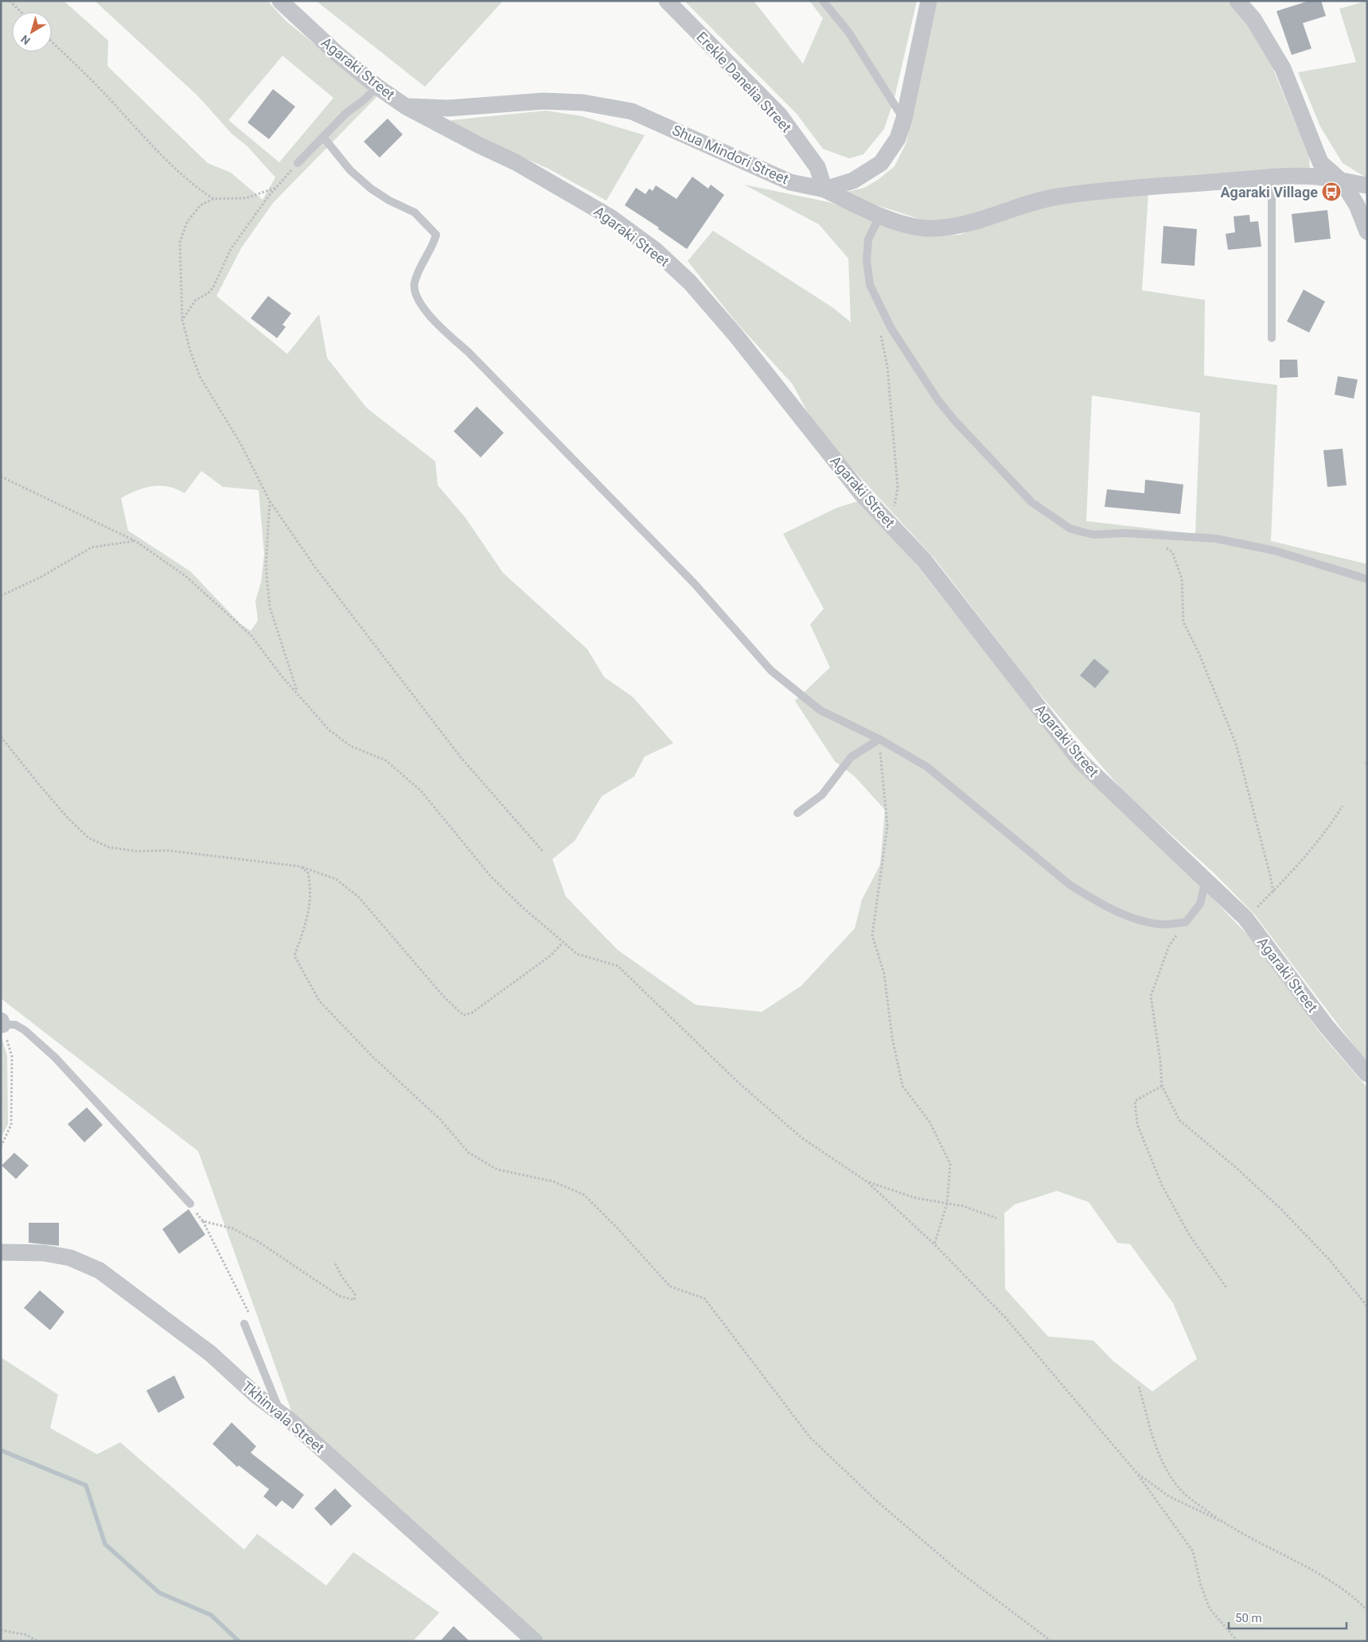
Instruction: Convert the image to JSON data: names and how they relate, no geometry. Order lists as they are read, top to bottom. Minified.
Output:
{"streets":{"street":["Agaraki Street","Erekle Danelia Street","Shua Mindori Street","Tkhinvala Street"]},"crossings":[["Agaraki Street","Shua Mindori Street"],["Erekle Danelia Street","Shua Mindori Street"]],"places":{"bus stop":["Agaraki Village"]},"scale_bar":"50 m","north":"bottom left"}
